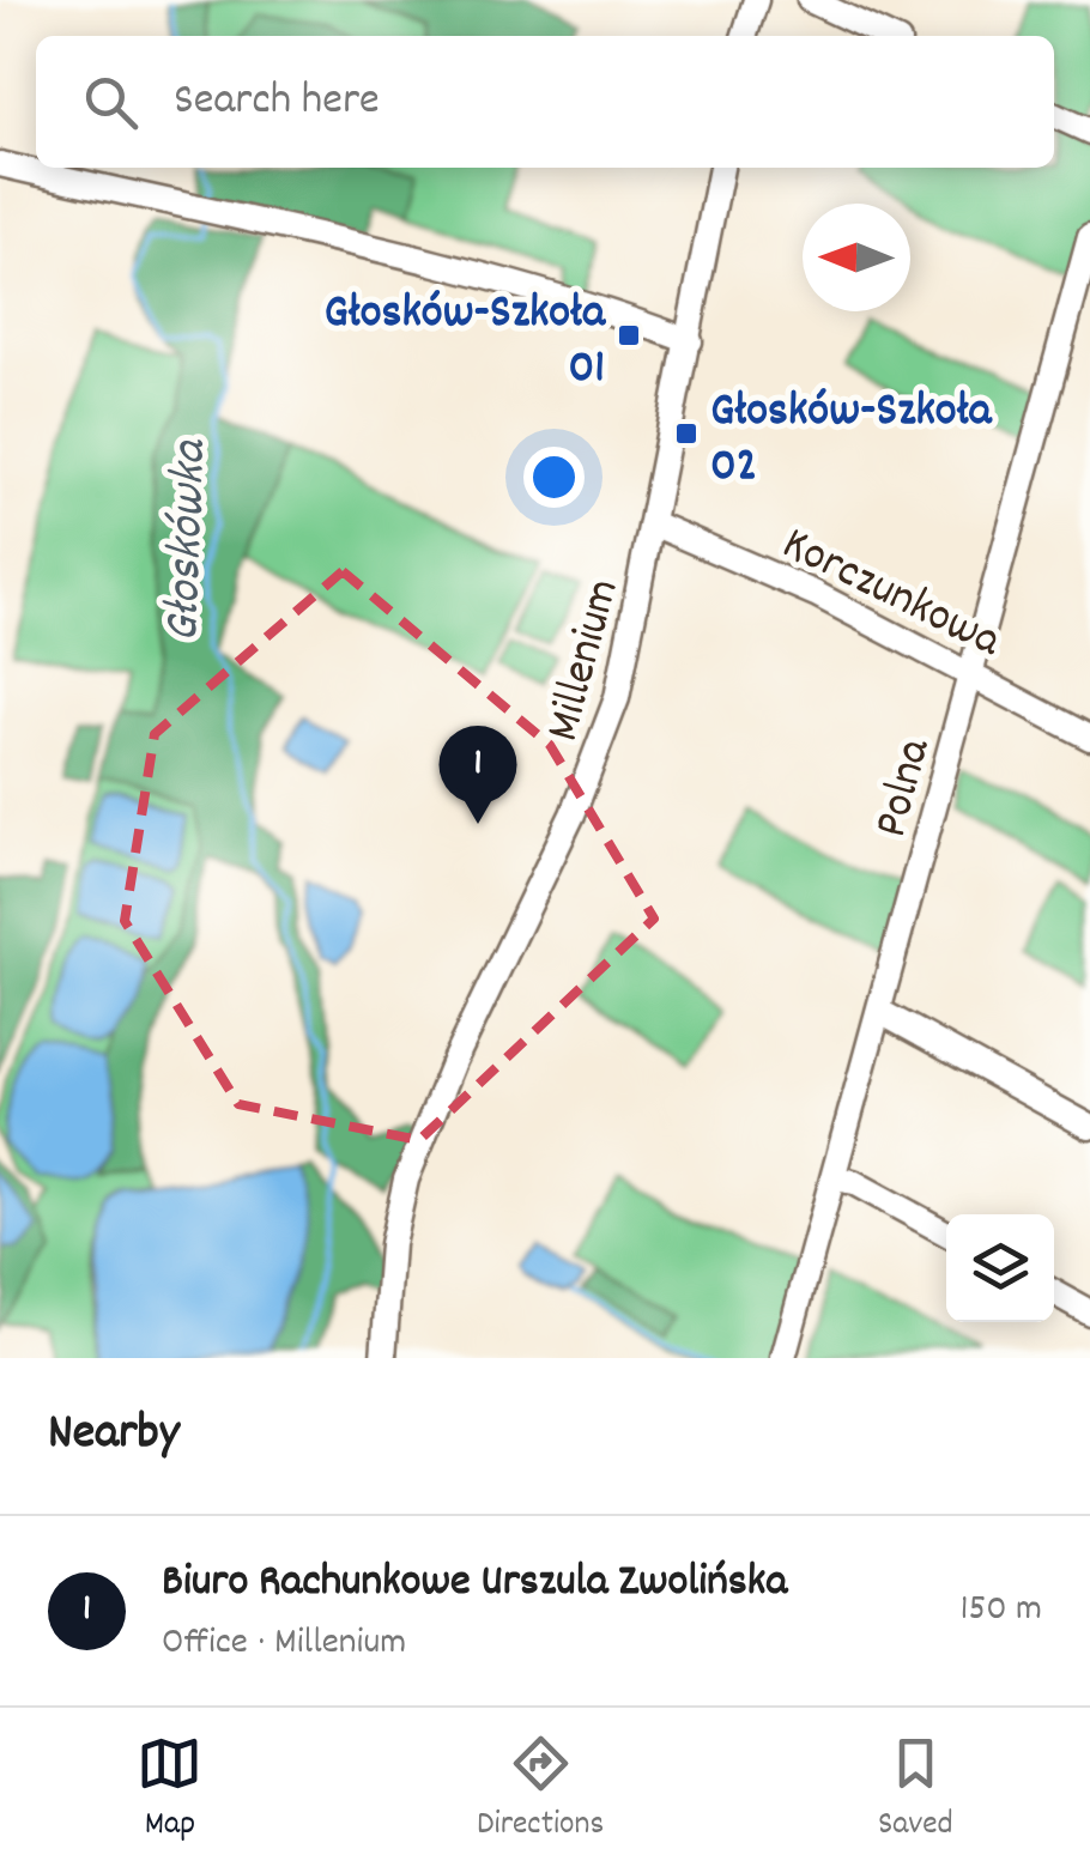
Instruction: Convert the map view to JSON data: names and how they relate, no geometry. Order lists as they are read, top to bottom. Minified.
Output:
{"streets":{"street":["Korczunkowa","Millenium","Polna"]},"crossings":[["Korczunkowa","Millenium"],["Korczunkowa","Polna"]],"water":["Głoskówka"],"places":{"transit":["Głosków-Szkoła 01","Głosków-Szkoła 02"]},"north":"left","page":{"search":"Search here","pins":"1","heading":"Nearby","list":[{"mark":"1","name":"Biuro Rachunkowe Urszula Zwolińska","note":"Office · Millenium","value":"150 m"}],"nav":["Map","Directions","Saved"]}}
